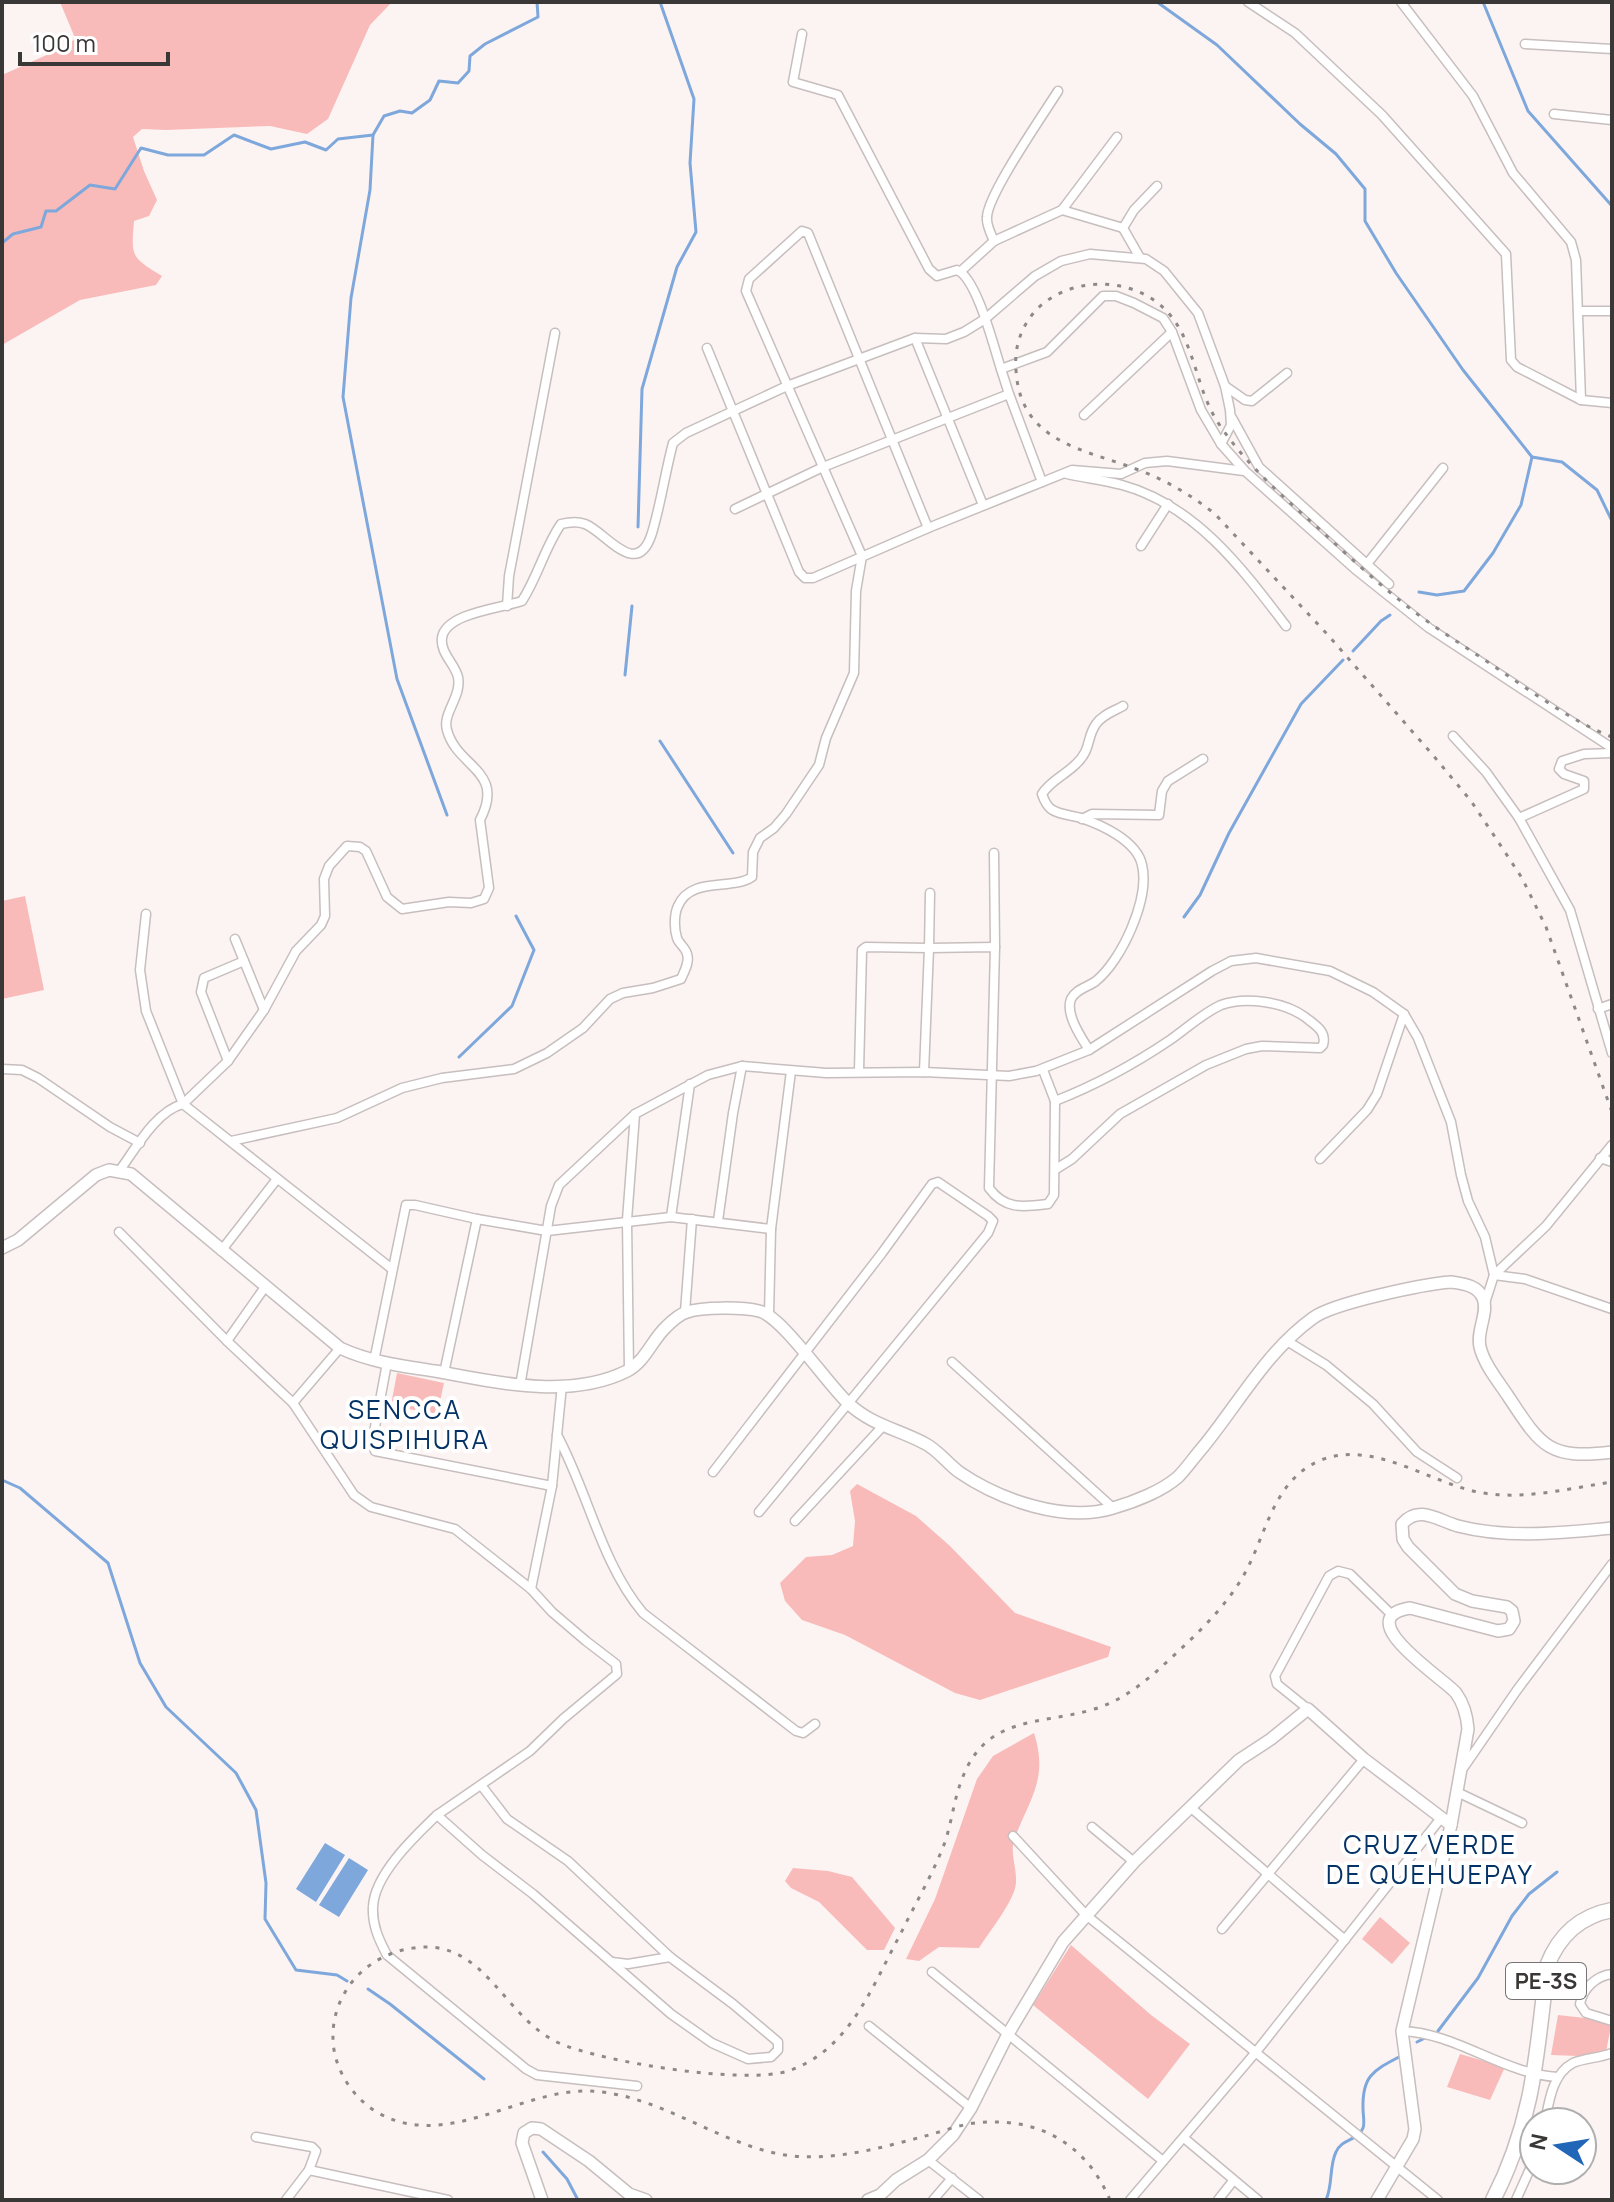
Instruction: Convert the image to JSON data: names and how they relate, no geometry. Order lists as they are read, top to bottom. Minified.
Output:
{"streets":{"highway":["PE-3S"]},"districts":["SENCCA QUISPIHURA","CRUZ VERDE DE QUEHUEPAY"],"scale_bar":"100 m","north":"left"}
